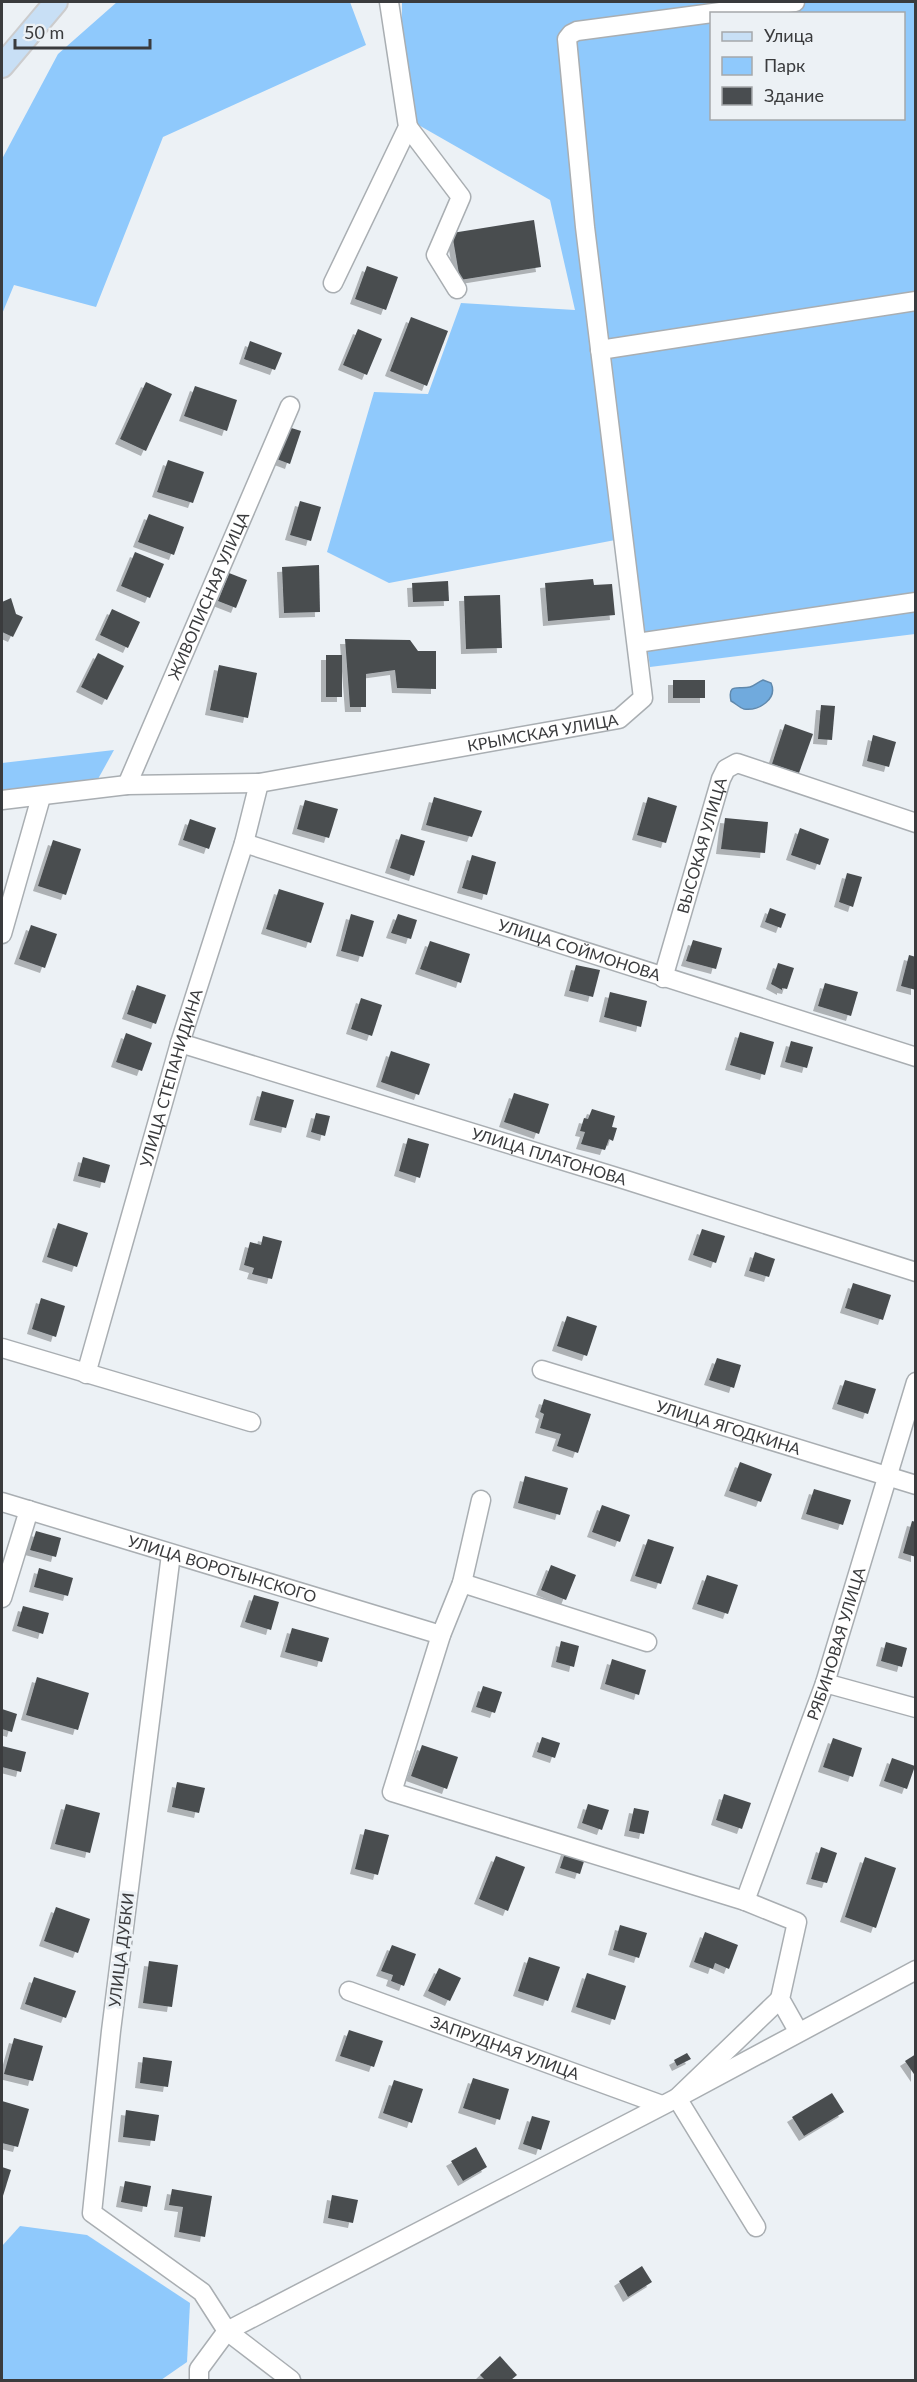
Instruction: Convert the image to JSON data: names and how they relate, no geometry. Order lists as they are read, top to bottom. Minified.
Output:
{"streets":{"street":["ЖИВОПИСНАЯ УЛИЦА","КРЫМСКАЯ УЛИЦА","ВЫСОКАЯ УЛИЦА","УЛИЦА СОЙМОНОВА","УЛИЦА СТЕПАНИДИНА","УЛИЦА ПЛАТОНОВА","УЛИЦА ЯГОДКИНА","УЛИЦА ВОРОТЫНСКОГО","РЯБИНОВАЯ УЛИЦА","УЛИЦА ДУБКИ","ЗАПРУДНАЯ УЛИЦА"]},"crossings":[["ЖИВОПИСНАЯ УЛИЦА","КРЫМСКАЯ УЛИЦА"],["КРЫМСКАЯ УЛИЦА","УЛИЦА СТЕПАНИДИНА"],["ВЫСОКАЯ УЛИЦА","УЛИЦА СОЙМОНОВА"],["УЛИЦА СОЙМОНОВА","УЛИЦА СТЕПАНИДИНА"],["УЛИЦА СТЕПАНИДИНА","УЛИЦА ПЛАТОНОВА"],["УЛИЦА ЯГОДКИНА","РЯБИНОВАЯ УЛИЦА"],["УЛИЦА ВОРОТЫНСКОГО","УЛИЦА ДУБКИ"]],"legend":["Улица","Парк","Здание"],"scale_bar":"50 m"}
